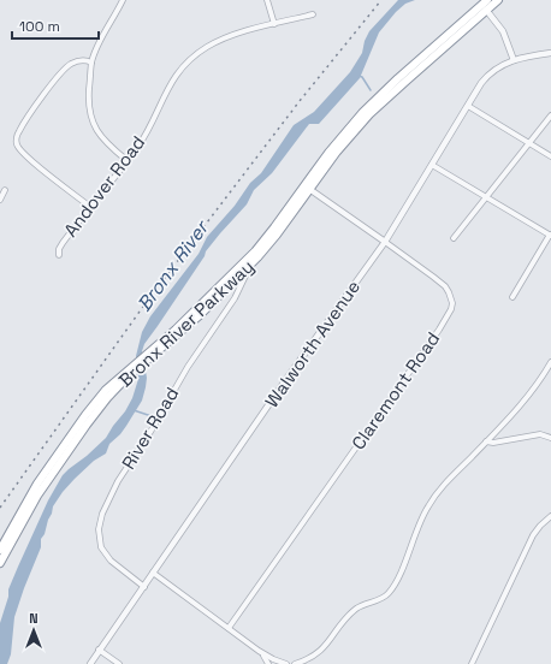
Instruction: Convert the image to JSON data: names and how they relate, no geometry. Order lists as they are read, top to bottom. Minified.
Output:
{"streets":{"highway":["Bronx River Parkway"],"street":["Andover Road","Walworth Avenue","Claremont Road","River Road"]},"crossings":[["Bronx River Parkway","Claremont Road"],["Bronx River Parkway","River Road"],["Walworth Avenue","Claremont Road"],["Walworth Avenue","River Road"]],"water":["Bronx River"],"scale_bar":"100 m","north":"top"}
